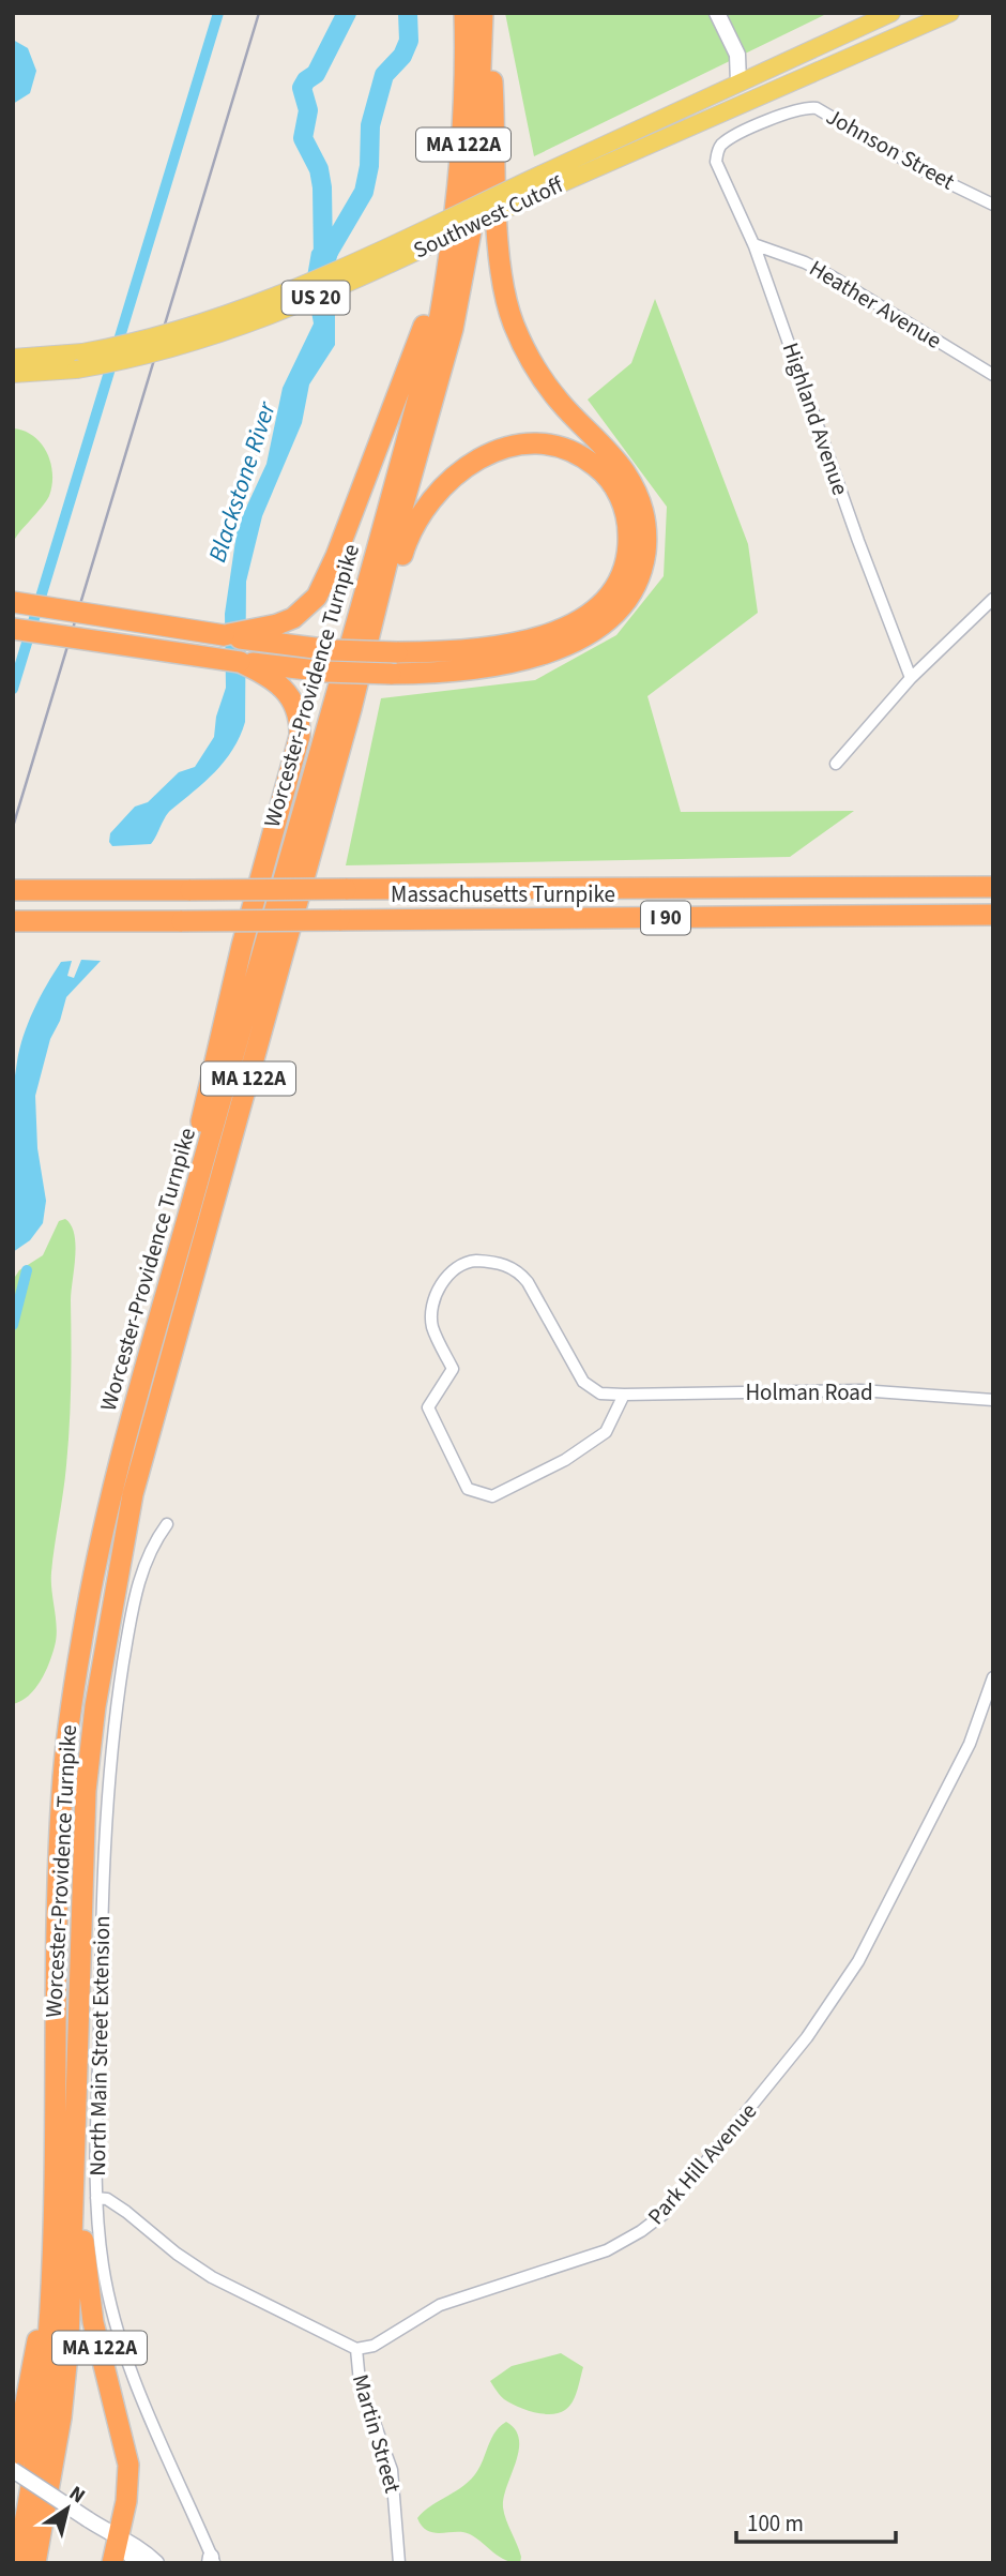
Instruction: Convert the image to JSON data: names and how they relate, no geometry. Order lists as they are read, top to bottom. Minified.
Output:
{"streets":{"highway":["MA 122A","Worcester-Providence Turnpike","Massachusetts Turnpike","I 90"],"main road":["Southwest Cutoff","US 20"],"street":["Johnson Street","Heather Avenue","Highland Avenue","Holman Road","North Main Street Extension","Park Hill Avenue","Martin Street"]},"crossings":[["MA 122A","Worcester-Providence Turnpike"],["Johnson Street","Highland Avenue"],["Heather Avenue","Highland Avenue"],["Park Hill Avenue","Martin Street"]],"water":["Blackstone River"],"scale_bar":"100 m","north":"top right"}
